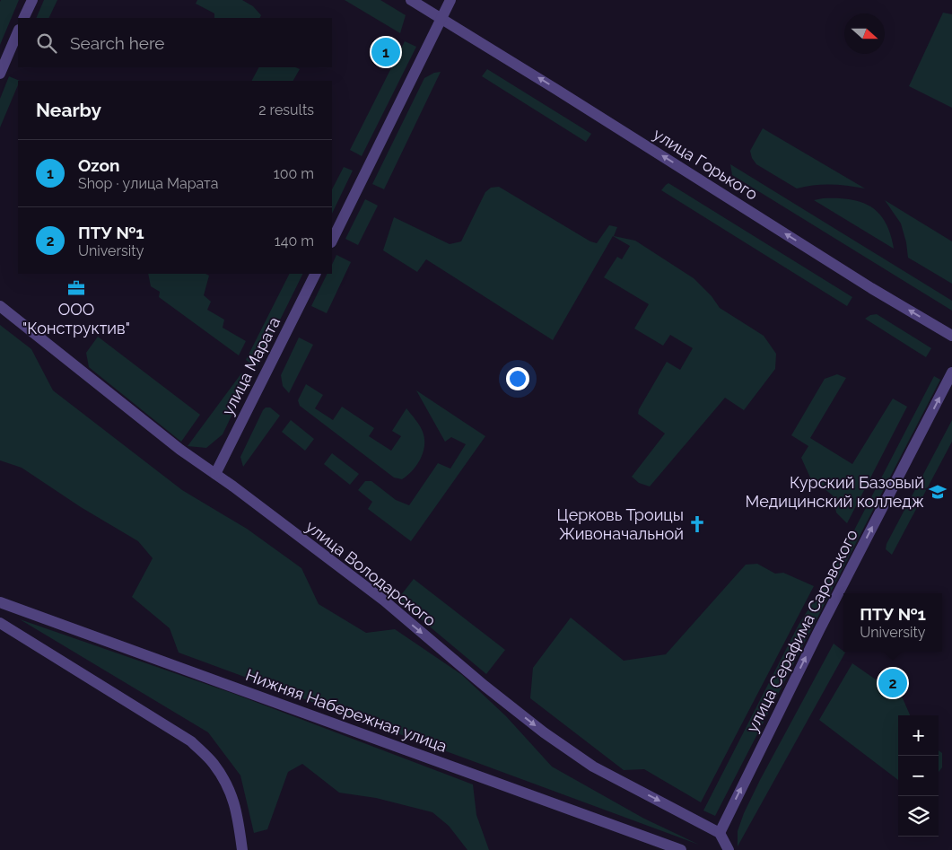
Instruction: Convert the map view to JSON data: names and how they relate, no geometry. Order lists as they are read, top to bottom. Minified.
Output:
{"streets":{"street":["улица Горького","улица Марата","улица Володарского","улица Серафима Саровского","Нижняя Набережная улица"]},"crossings":[["улица Марата","улица Володарского"],["улица Володарского","улица Серафима Саровского"]],"one_way":["улица Горького","улица Володарского","улица Серафима Саровского"],"places":{"office":["ООО \"Конструктив\""],"school or university":["Курский Базовый Медицинский колледж"],"church":["Церковь Троицы Живоначальной"]},"north":"right","page":{"search":"Search here","pins":["1","2"],"heading":["Nearby","2 results"],"list":[{"mark":"1","name":"Ozon","note":"Shop · улица Марата","value":"100 m"},{"mark":"2","name":"ПТУ №1","note":"University","value":"140 m"}],"popup":["ПТУ №1","University"],"map_buttons":["+","−"]}}
